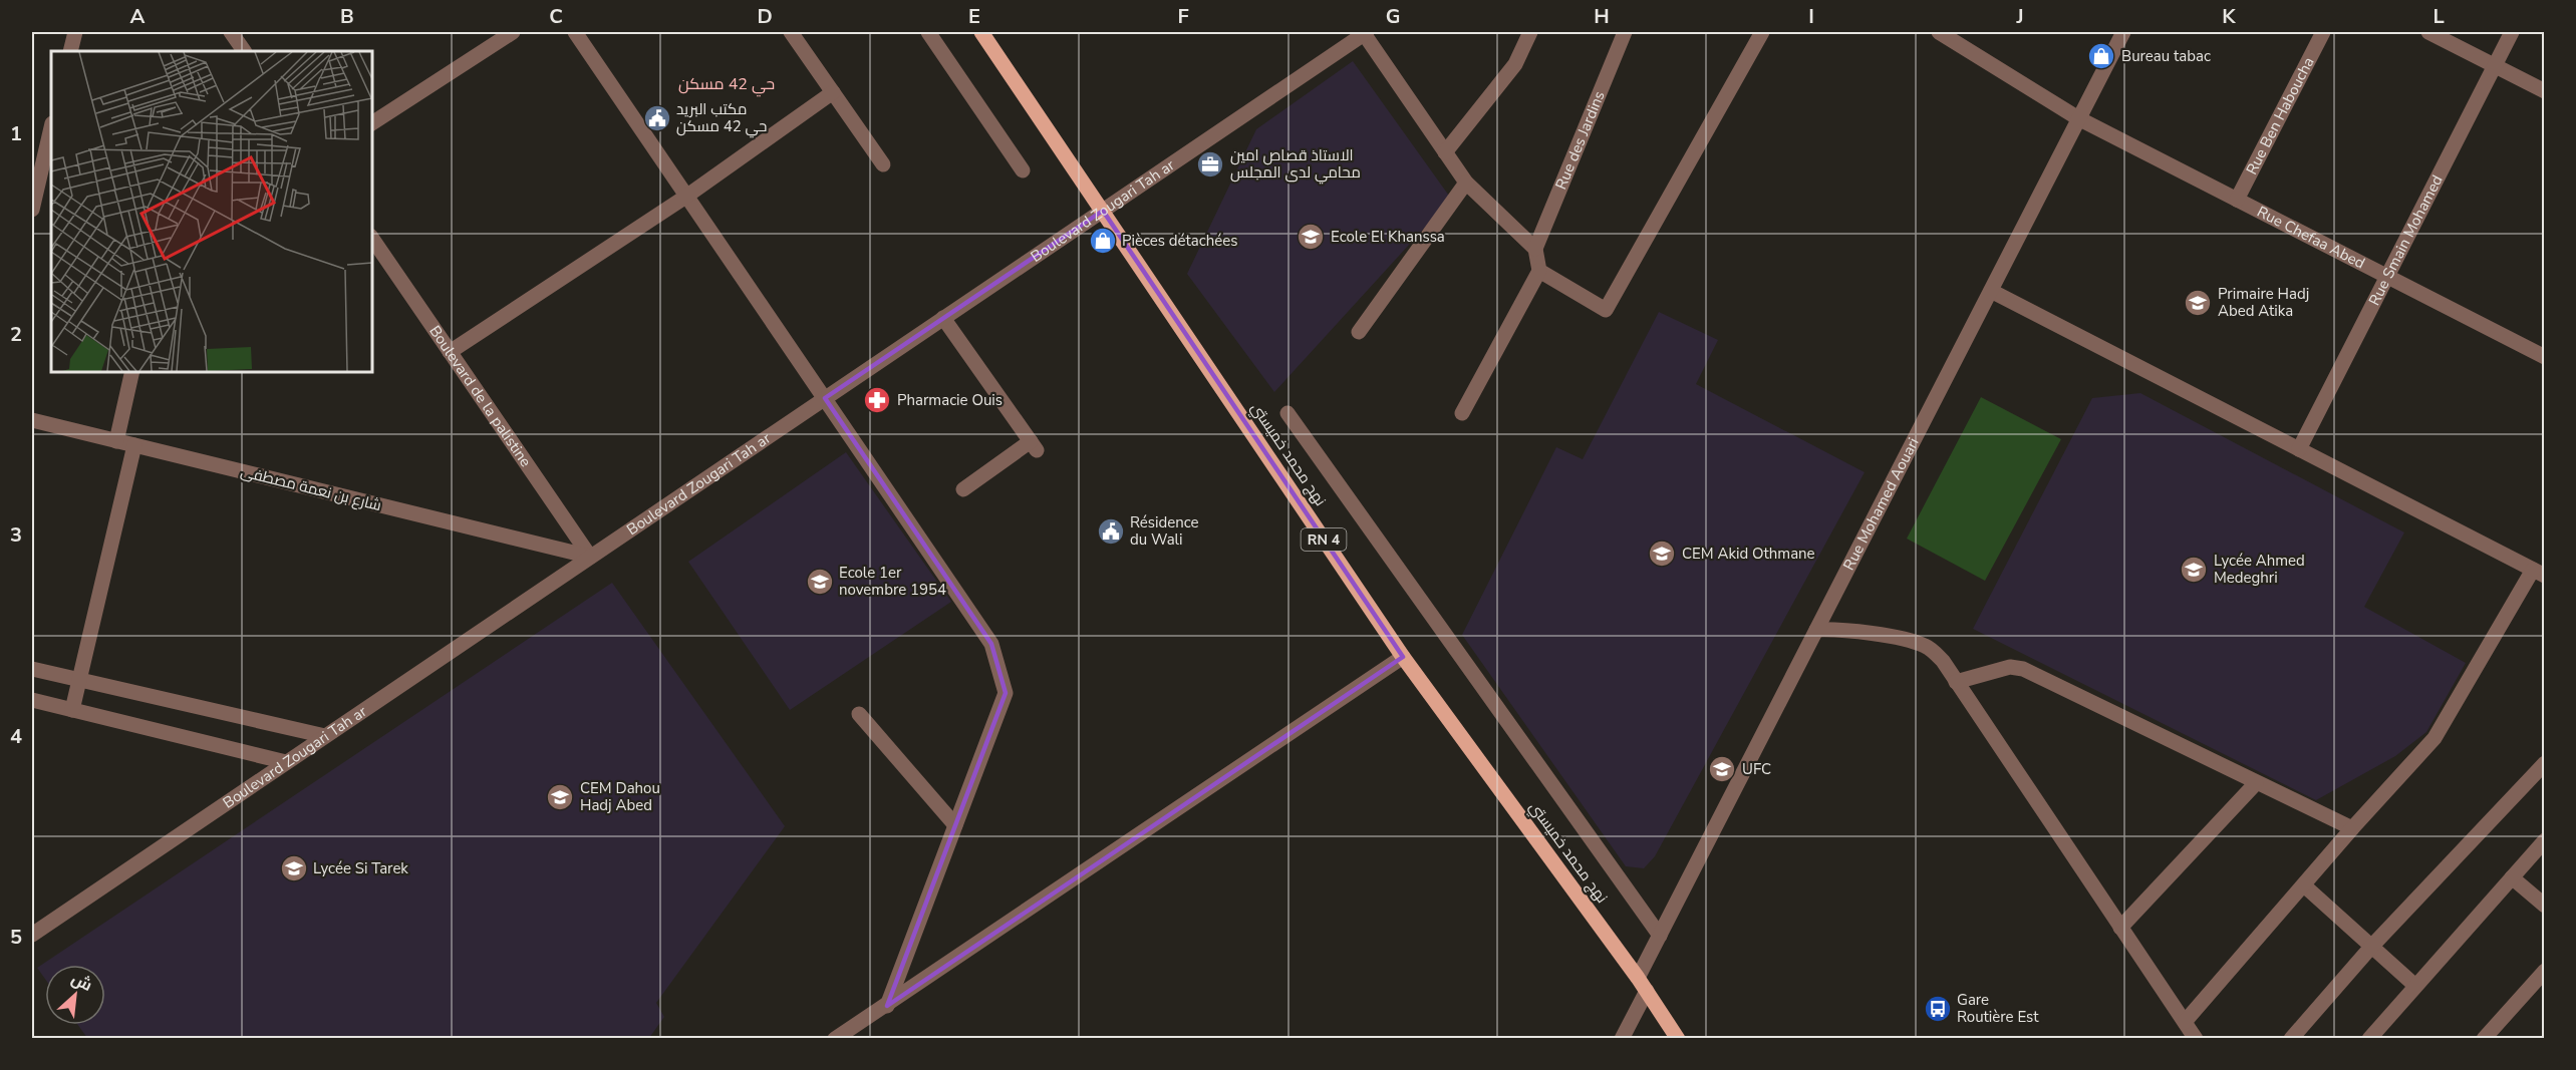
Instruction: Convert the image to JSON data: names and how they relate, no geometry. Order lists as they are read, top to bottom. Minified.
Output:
{"streets":{"main road":["نهج محمد خميستي","RN 4"],"street":["Rue Ben Haboucha","Rue des Jardins","Boulevard Zougari Tah ar","Rue Chefaa Abed","Rue Smain Mohamed","Boulevard de la palistine","شارع بن نعمة مصطفى","Rue Mohamed Aouari"]},"crossings":[["Rue Ben Haboucha","Rue Chefaa Abed"],["Boulevard Zougari Tah ar","Boulevard de la palistine"],["Boulevard Zougari Tah ar","نهج محمد خميستي"],["Boulevard Zougari Tah ar","شارع بن نعمة مصطفى"],["Rue Chefaa Abed","Rue Smain Mohamed"],["Rue Chefaa Abed","Rue Mohamed Aouari"],["Boulevard de la palistine","شارع بن نعمة مصطفى"],["نهج محمد خميستي","Rue Mohamed Aouari"]],"districts":["حي 42 مسكن"],"places":{"shop":["Bureau tabac","Pièces détachées"],"public building":["مكتب البريد حي 42 مسكن","Résidence du Wali"],"office":["الاستاذ قصاص امين محامي لدى المجلس"],"school or university":["Ecole El Khanssa","Primaire Hadj Abed Atika","CEM Akid Othmane","Lycée Ahmed Medeghri","Ecole 1er novembre 1954","UFC","CEM Dahou Hadj Abed","Lycée Si Tarek"],"pharmacy":["Pharmacie Ouis"],"bus stop":["Gare Routière Est"]},"north":"top right","grid":{"columns":["A","B","C","D","E","F","G","H","I","J","K","L"],"rows":["1","2","3","4","5"]}}
